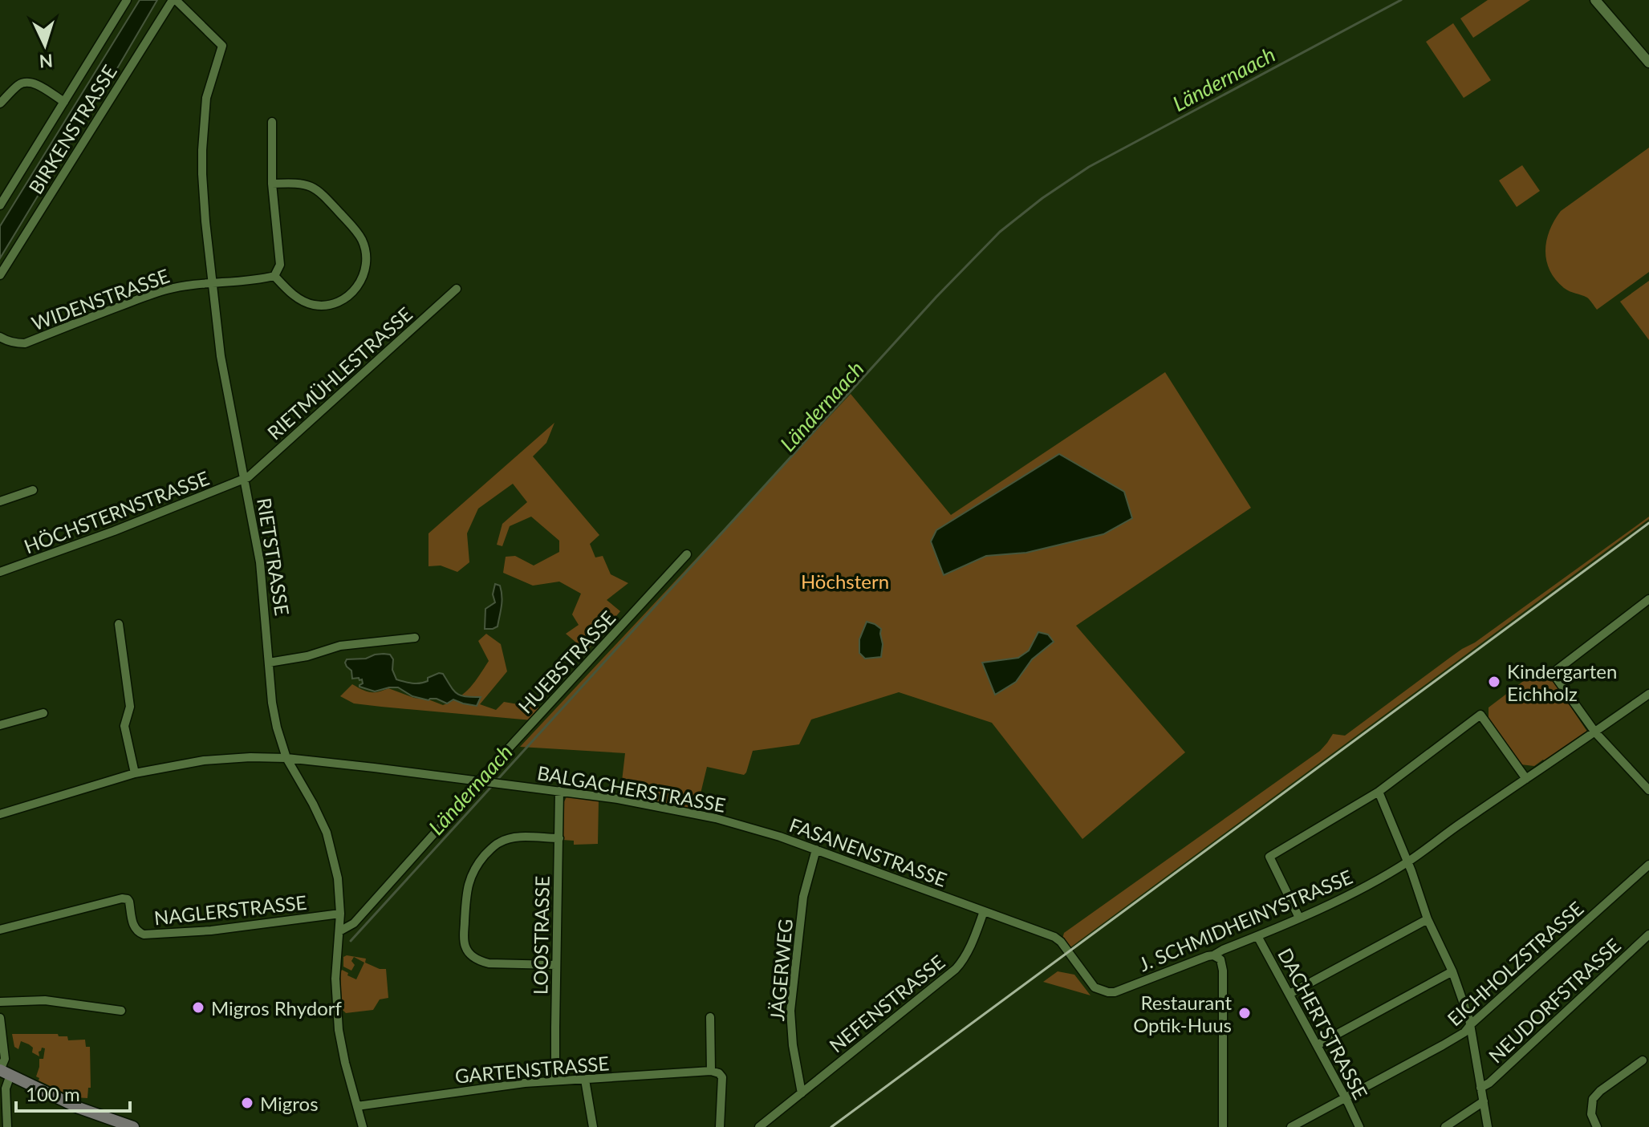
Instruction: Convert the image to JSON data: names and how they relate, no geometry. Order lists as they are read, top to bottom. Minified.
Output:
{"streets":{"street":["BIRKENSTRASSE","WIDENSTRASSE","RIETMÜHLESTRASSE","HÖCHSTERNSTRASSE","RIETSTRASSE","HUEBSTRASSE","BALGACHERSTRASSE","FASANENSTRASSE","NAGLERSTRASSE","J. SCHMIDHEINYSTRASSE","LOOSTRASSE","EICHHOLZSTRASSE","JÄGERWEG","NEUDORFSTRASSE","NEFENSTRASSE","DACHERTSTRASSE","GARTENSTRASSE"]},"crossings":[["BIRKENSTRASSE","RIETSTRASSE"],["WIDENSTRASSE","RIETSTRASSE"],["RIETMÜHLESTRASSE","HÖCHSTERNSTRASSE"],["RIETMÜHLESTRASSE","RIETSTRASSE"],["HÖCHSTERNSTRASSE","RIETSTRASSE"],["RIETSTRASSE","HUEBSTRASSE"],["RIETSTRASSE","BALGACHERSTRASSE"],["RIETSTRASSE","NAGLERSTRASSE"],["RIETSTRASSE","GARTENSTRASSE"],["HUEBSTRASSE","BALGACHERSTRASSE"],["BALGACHERSTRASSE","FASANENSTRASSE"],["BALGACHERSTRASSE","LOOSTRASSE"],["FASANENSTRASSE","J. SCHMIDHEINYSTRASSE"],["FASANENSTRASSE","JÄGERWEG"],["FASANENSTRASSE","NEFENSTRASSE"],["J. SCHMIDHEINYSTRASSE","NEFENSTRASSE"],["J. SCHMIDHEINYSTRASSE","DACHERTSTRASSE"],["LOOSTRASSE","GARTENSTRASSE"],["EICHHOLZSTRASSE","DACHERTSTRASSE"],["JÄGERWEG","NEFENSTRASSE"]],"water":["Ländernaach"],"parks":["Höchstern"],"places":["Kindergarten Eichholz","Migros Rhydorf","Restaurant Optik-Huus","Migros"],"scale_bar":"100 m","north":"bottom"}
